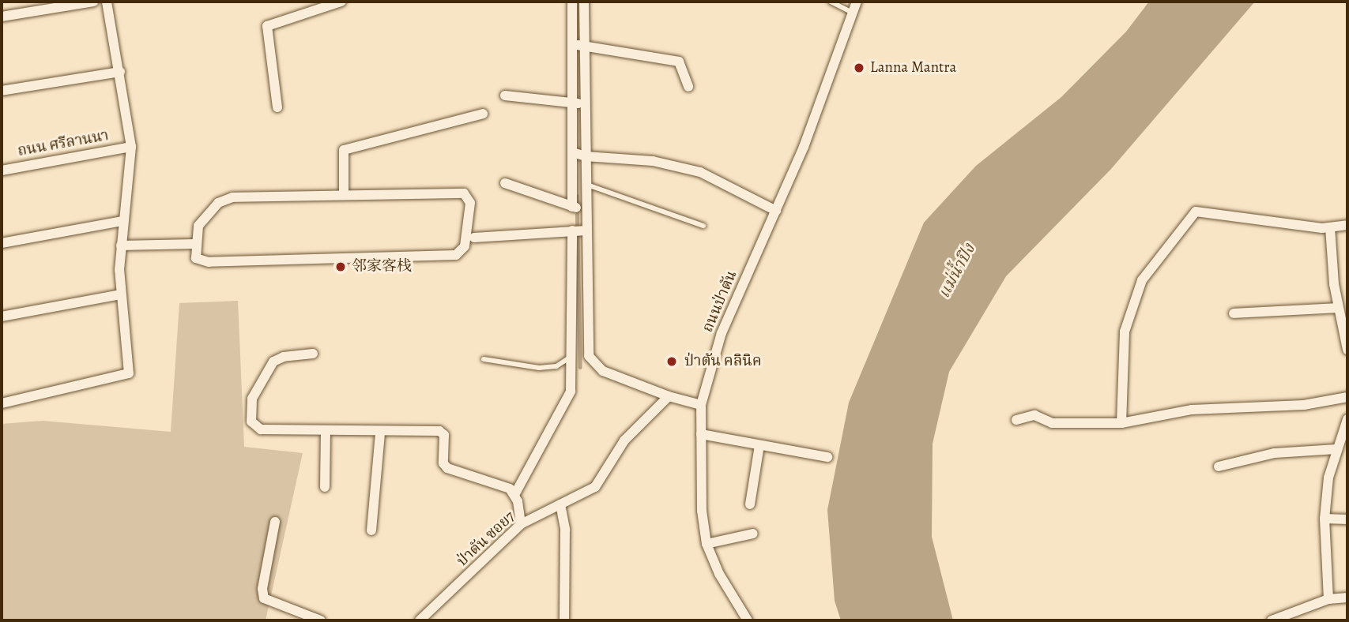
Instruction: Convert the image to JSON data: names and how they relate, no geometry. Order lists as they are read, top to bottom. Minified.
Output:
{"streets":{"street":["ถนน ศรีลานนา","ถนนป่าตัน","ป่าตัน ซอย7"]},"water":["แม่น้ำปิง"],"places":["Lanna Mantra","邻家客栈","ป่าตัน คลินิค"]}
